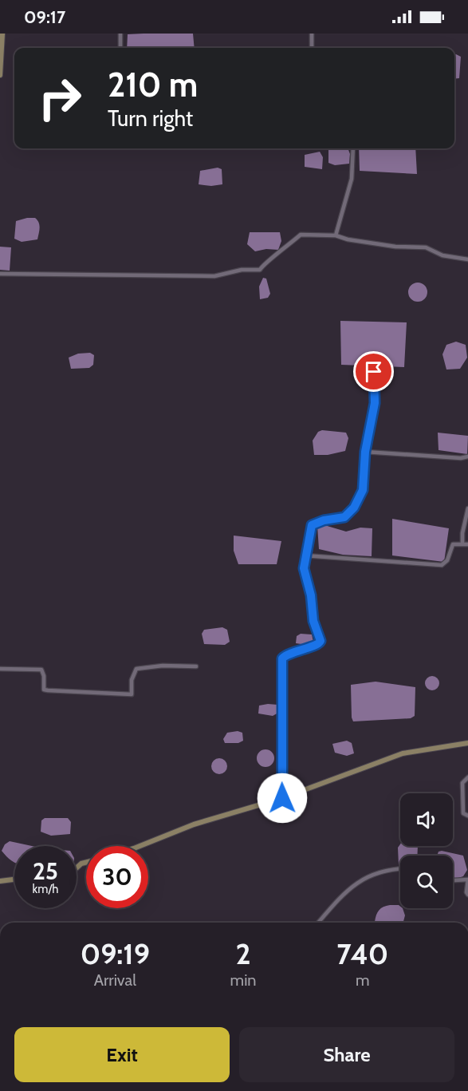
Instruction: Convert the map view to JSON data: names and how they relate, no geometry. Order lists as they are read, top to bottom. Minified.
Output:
{"page":{"status":"09:17","turn":["210 m","Turn right"],"speed":"25 km/h","limit":"30","eta":["09:19","Arrival","2","min","740","m"],"buttons":["Exit","Share"]}}
